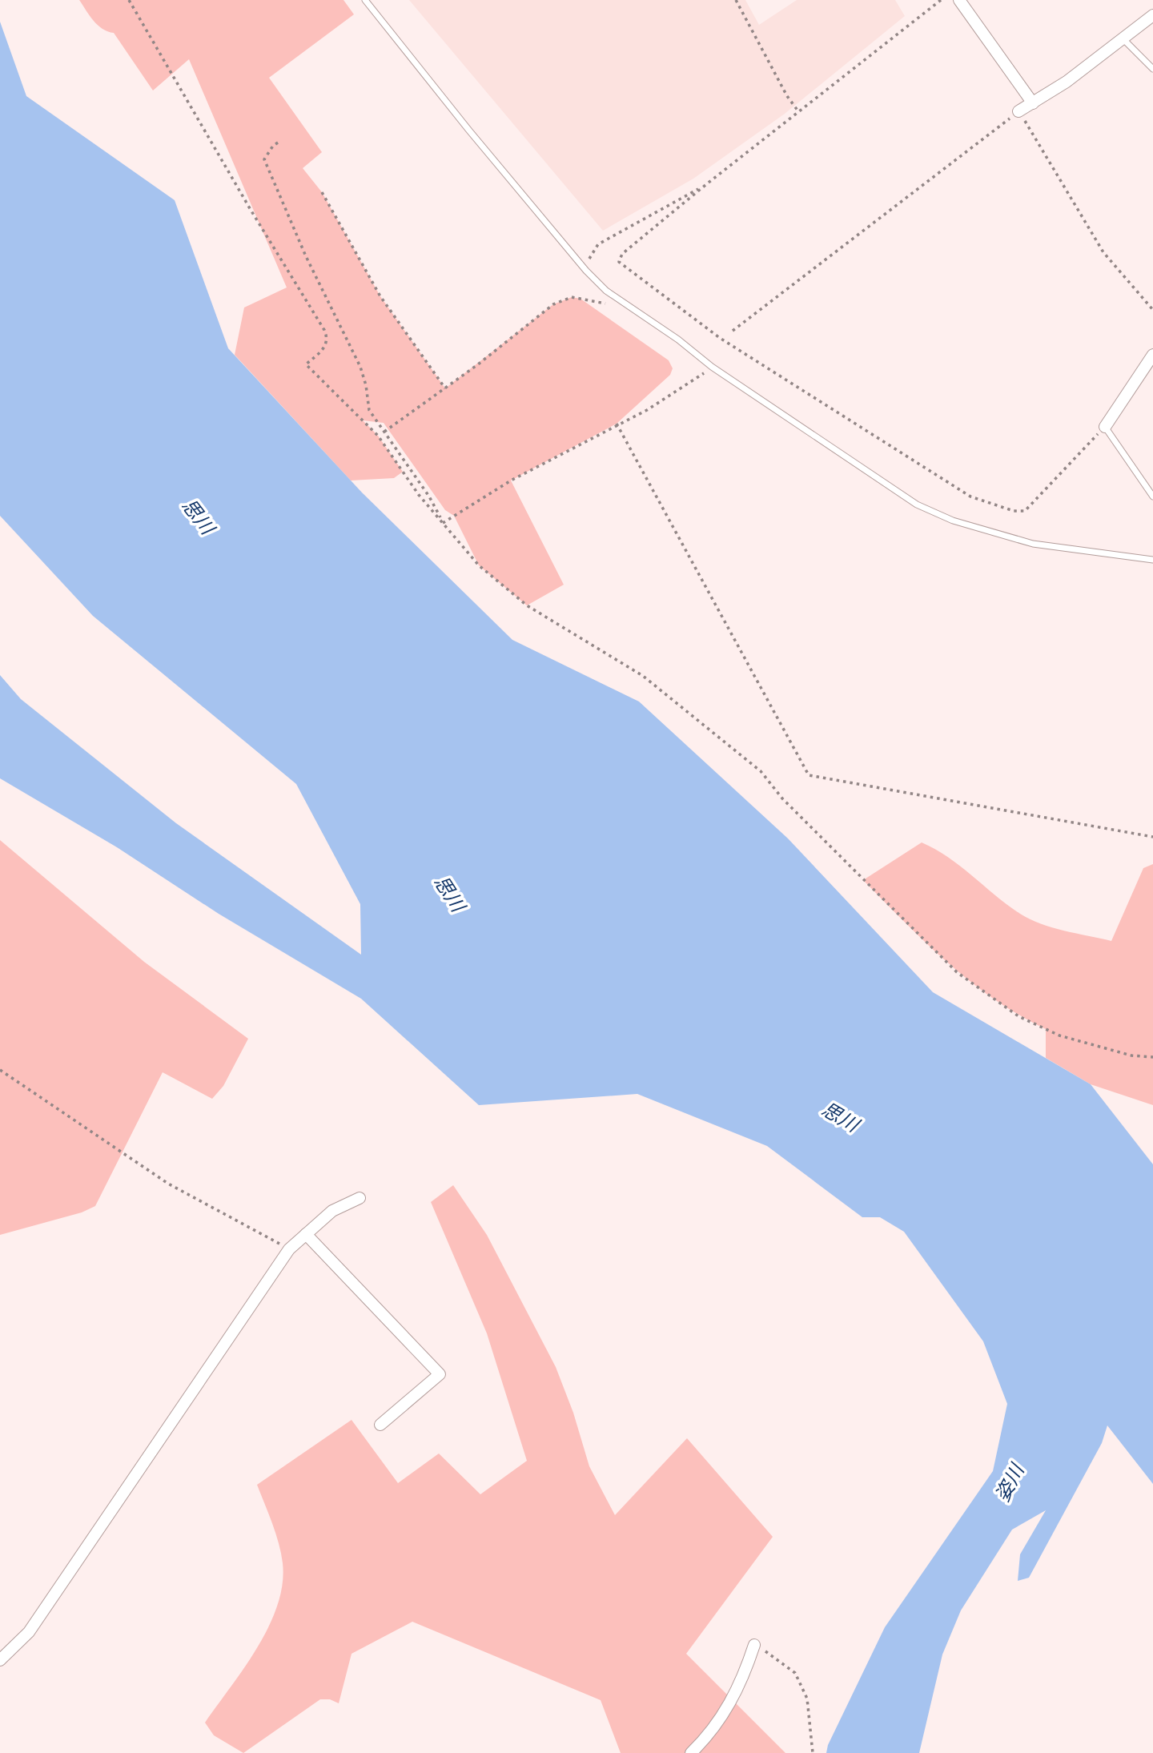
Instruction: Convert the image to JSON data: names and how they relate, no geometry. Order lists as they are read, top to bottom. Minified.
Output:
{"water":["思川","姿川"]}
